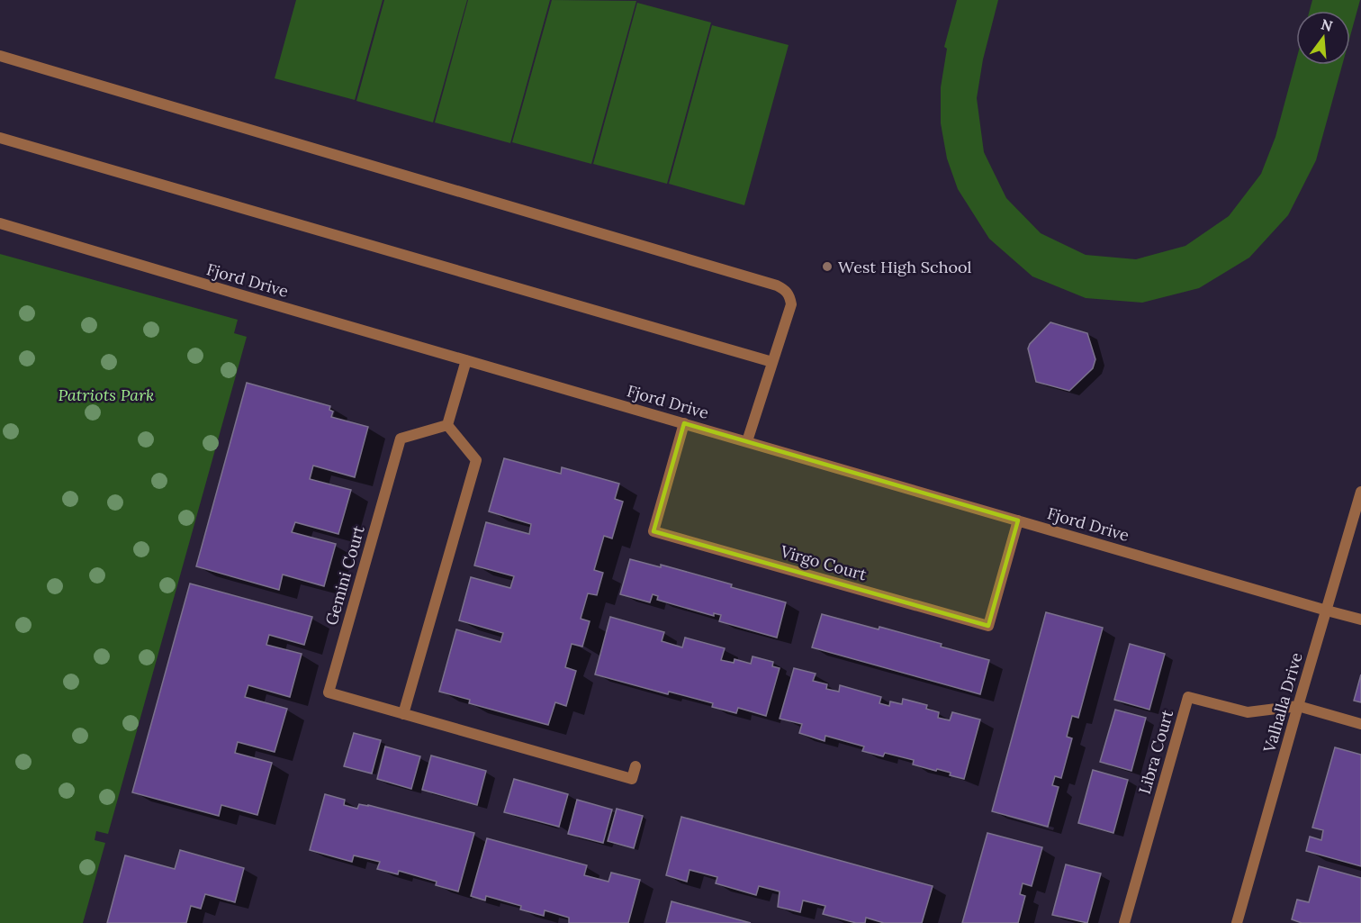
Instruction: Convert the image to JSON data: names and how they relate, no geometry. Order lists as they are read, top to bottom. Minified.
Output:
{"streets":{"street":["Fjord Drive","Virgo Court","Gemini Court","Valhalla Drive","Libra Court"]},"crossings":[["Fjord Drive","Virgo Court"],["Fjord Drive","Valhalla Drive"],["Valhalla Drive","Libra Court"]],"parks":["Patriots Park"],"places":["West High School"],"north":"top"}
